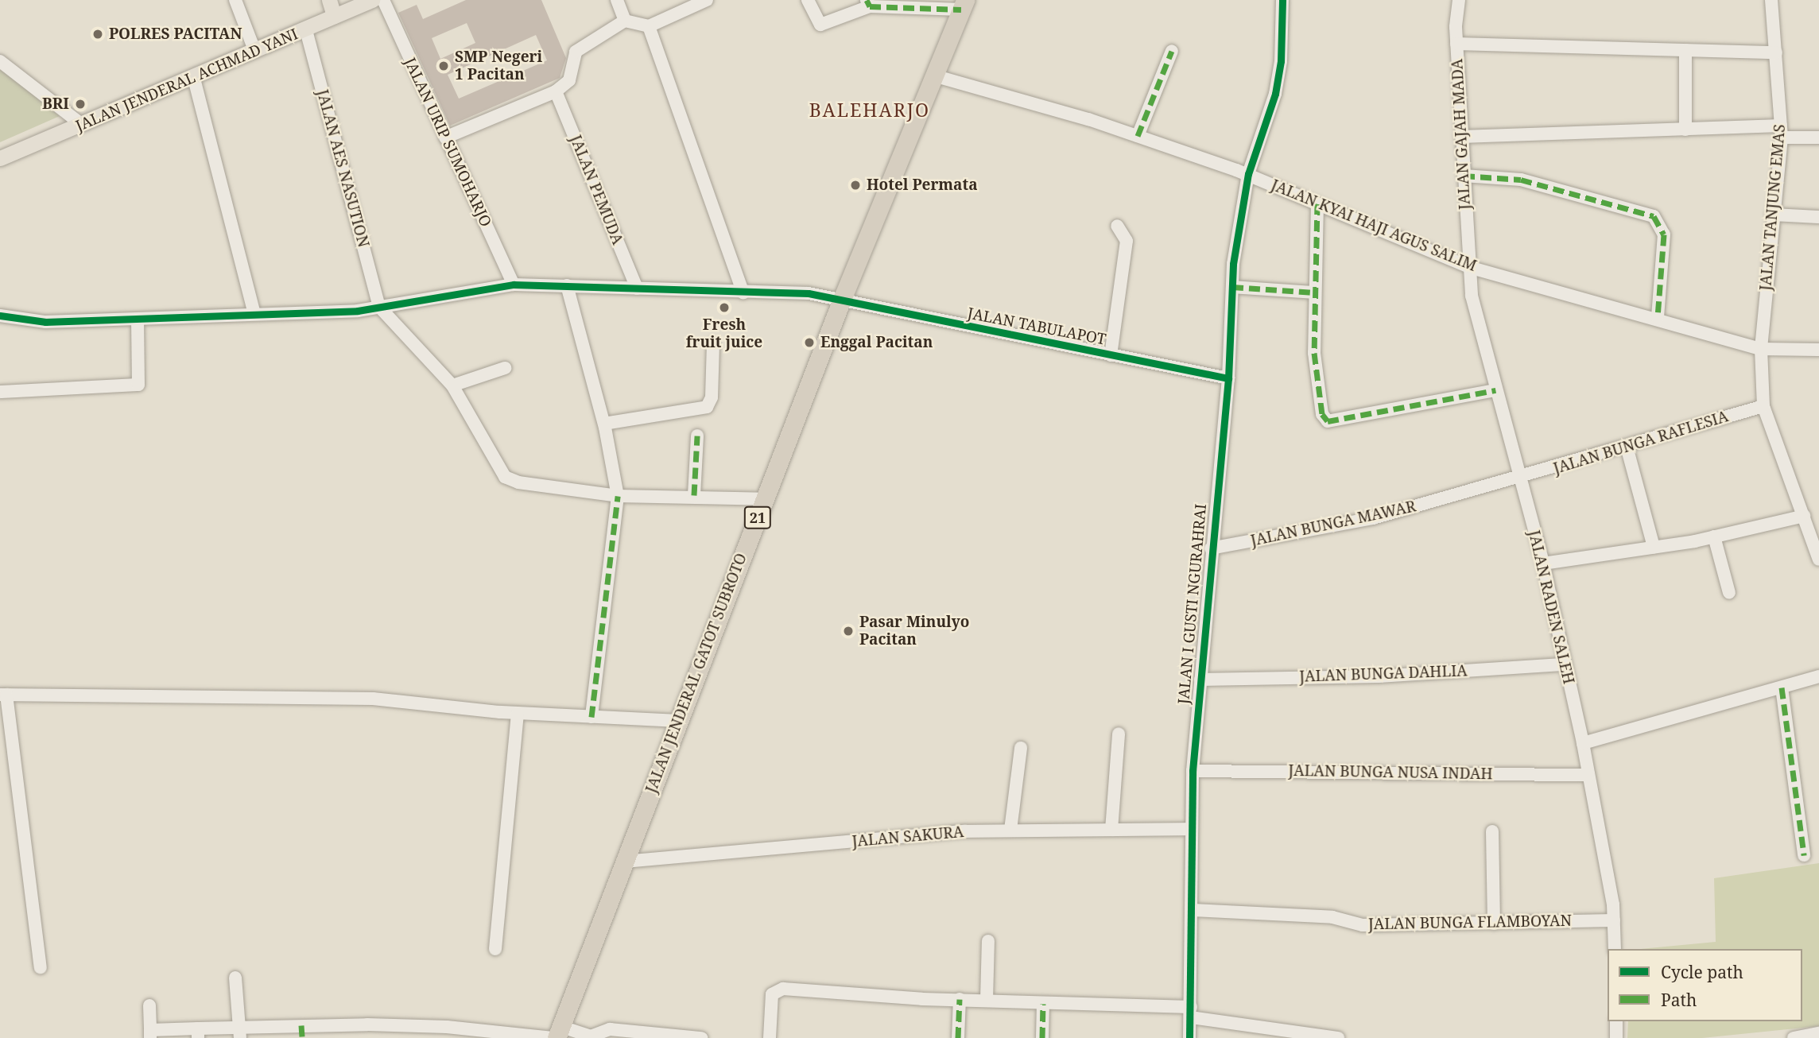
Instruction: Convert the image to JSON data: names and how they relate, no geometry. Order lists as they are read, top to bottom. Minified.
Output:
{"streets":{"highway":["21","JALAN JENDERAL GATOT SUBROTO"],"main road":["JALAN JENDERAL ACHMAD YANI"],"street":["JALAN GAJAH MADA","JALAN URIP SUMOHARJO","JALAN AES NASUTION","JALAN PEMUDA","JALAN TANJUNG EMAS","JALAN KYAI HAJI AGUS SALIM","JALAN TABULAPOT","JALAN BUNGA RAFLESIA","JALAN BUNGA MAWAR","JALAN I GUSTI NGURAHRAI","JALAN RADEN SALEH","JALAN BUNGA DAHLIA","JALAN BUNGA NUSA INDAH","JALAN SAKURA","JALAN BUNGA FLAMBOYAN"]},"crossings":[["JALAN JENDERAL ACHMAD YANI","JALAN AES NASUTION"],["JALAN GAJAH MADA","JALAN KYAI HAJI AGUS SALIM"],["JALAN GAJAH MADA","JALAN RADEN SALEH"],["JALAN URIP SUMOHARJO","JALAN TABULAPOT"],["JALAN AES NASUTION","JALAN TABULAPOT"],["JALAN PEMUDA","JALAN TABULAPOT"],["JALAN TANJUNG EMAS","JALAN KYAI HAJI AGUS SALIM"],["JALAN TANJUNG EMAS","JALAN BUNGA RAFLESIA"],["JALAN KYAI HAJI AGUS SALIM","JALAN I GUSTI NGURAHRAI"],["JALAN KYAI HAJI AGUS SALIM","JALAN RADEN SALEH"],["JALAN KYAI HAJI AGUS SALIM","JALAN JENDERAL GATOT SUBROTO"],["JALAN TABULAPOT","JALAN I GUSTI NGURAHRAI"],["JALAN TABULAPOT","JALAN JENDERAL GATOT SUBROTO"],["JALAN BUNGA RAFLESIA","JALAN BUNGA MAWAR"],["JALAN BUNGA RAFLESIA","JALAN RADEN SALEH"],["JALAN BUNGA MAWAR","JALAN I GUSTI NGURAHRAI"],["JALAN BUNGA MAWAR","JALAN RADEN SALEH"],["JALAN I GUSTI NGURAHRAI","JALAN BUNGA DAHLIA"],["JALAN I GUSTI NGURAHRAI","JALAN BUNGA NUSA INDAH"],["JALAN I GUSTI NGURAHRAI","JALAN SAKURA"],["JALAN I GUSTI NGURAHRAI","JALAN BUNGA FLAMBOYAN"],["JALAN RADEN SALEH","JALAN BUNGA DAHLIA"],["JALAN RADEN SALEH","JALAN BUNGA NUSA INDAH"],["JALAN RADEN SALEH","JALAN BUNGA FLAMBOYAN"],["JALAN JENDERAL GATOT SUBROTO","JALAN SAKURA"]],"districts":["BALEHARJO"],"places":["POLRES PACITAN","SMP Negeri 1 Pacitan","BRI","Hotel Permata","Fresh fruit juice","Enggal Pacitan","Pasar Minulyo Pacitan"],"legend":["Cycle path","Path"]}
